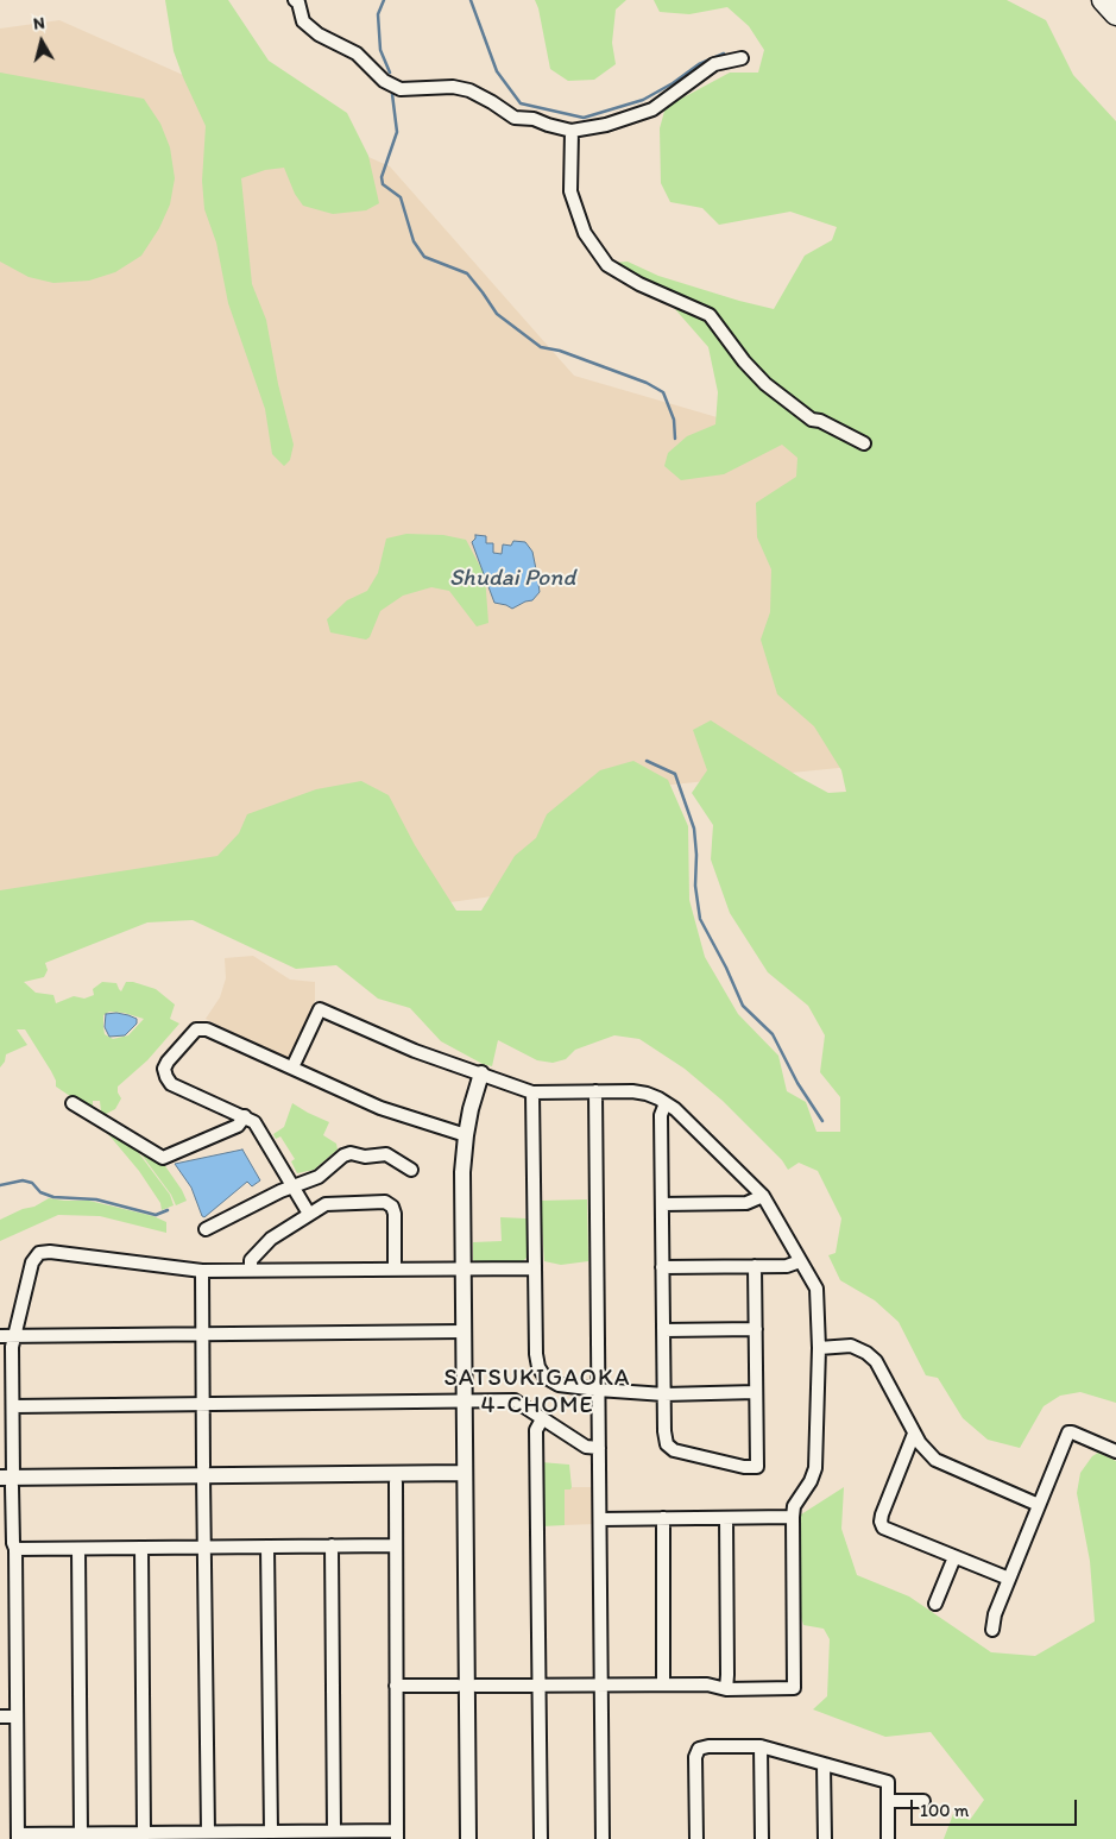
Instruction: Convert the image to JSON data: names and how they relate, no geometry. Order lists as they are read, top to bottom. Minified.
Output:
{"districts":["SATSUKIGAOKA 4-CHOME"],"water":["Shudai Pond"],"scale_bar":"100 m","north":"top"}
